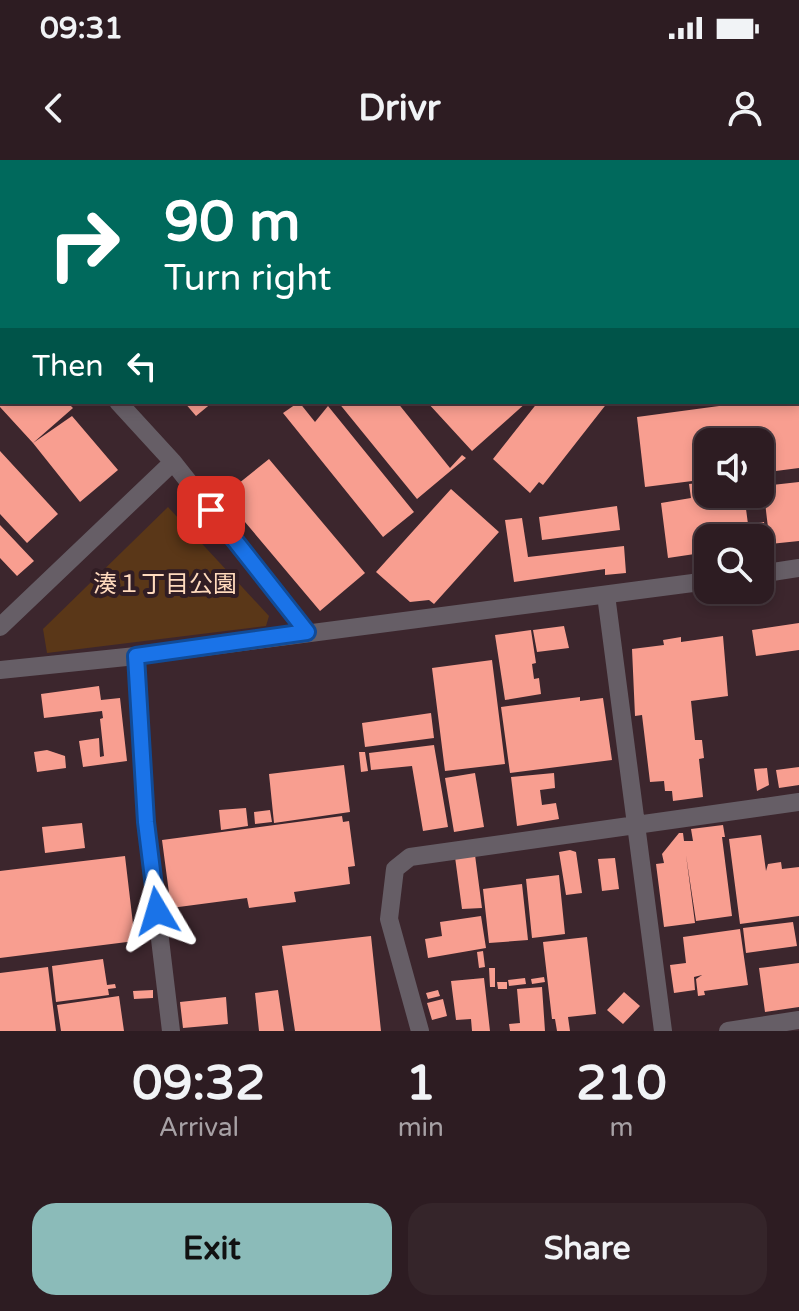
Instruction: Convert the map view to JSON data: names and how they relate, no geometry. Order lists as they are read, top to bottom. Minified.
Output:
{"parks":["湊１丁目公園"],"page":{"status":"09:31","header":"Drivr","turn":["90 m","Turn right"],"then":"Then","eta":["09:32","Arrival","1","min","210","m"],"buttons":["Exit","Share"]}}
